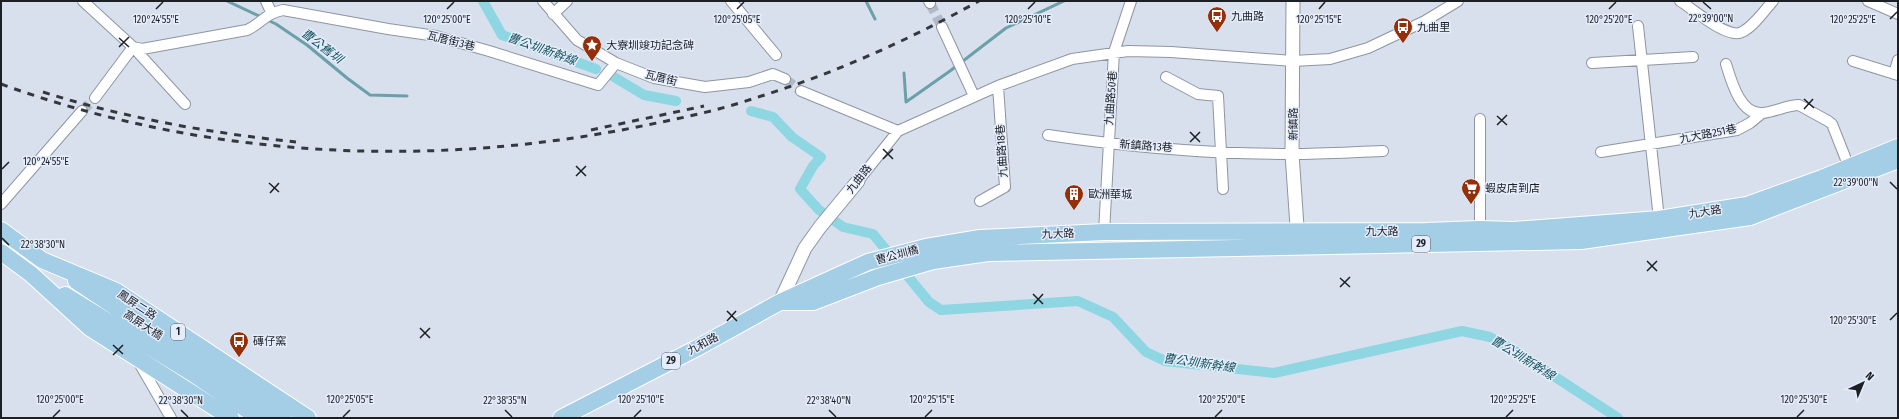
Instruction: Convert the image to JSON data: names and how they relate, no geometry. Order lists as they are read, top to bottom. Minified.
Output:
{"streets":{"main road":["九大路","29","曹公圳橋","鳳屏二路","高屏大橋","1","九和路"],"street":["瓦厝街3巷","瓦厝街","九曲路50巷","新鎮路","九大路251巷","新鎮路13巷","九曲路18巷","九曲路"]},"crossings":[["瓦厝街3巷","瓦厝街"],["九曲路50巷","新鎮路13巷"],["九曲路50巷","九曲路"],["九曲路50巷","九大路"],["新鎮路","新鎮路13巷"],["新鎮路","九曲路"],["新鎮路","九大路"],["九曲路18巷","九曲路"],["九曲路","曹公圳橋"],["九曲路","九和路"],["九大路","曹公圳橋"],["曹公圳橋","九和路"],["鳳屏二路","高屏大橋"]],"water":["曹公舊圳","曹公圳新幹線"],"places":{"bus stop":["九曲路","九曲里","磚仔窯"],"place":["大寮圳竣功記念碑"],"supermarket":["蝦皮店到店"],"building":["歐洲華城"]},"north":"top right","coordinates":["22°39'00\"N","120°24'55\"E","120°25'00\"E","120°25'05\"E","120°25'10\"E","120°25'15\"E","120°25'20\"E","120°25'25\"E","22°38'30\"N","120°25'30\"E","22°38'35\"N","22°38'40\"N"]}
